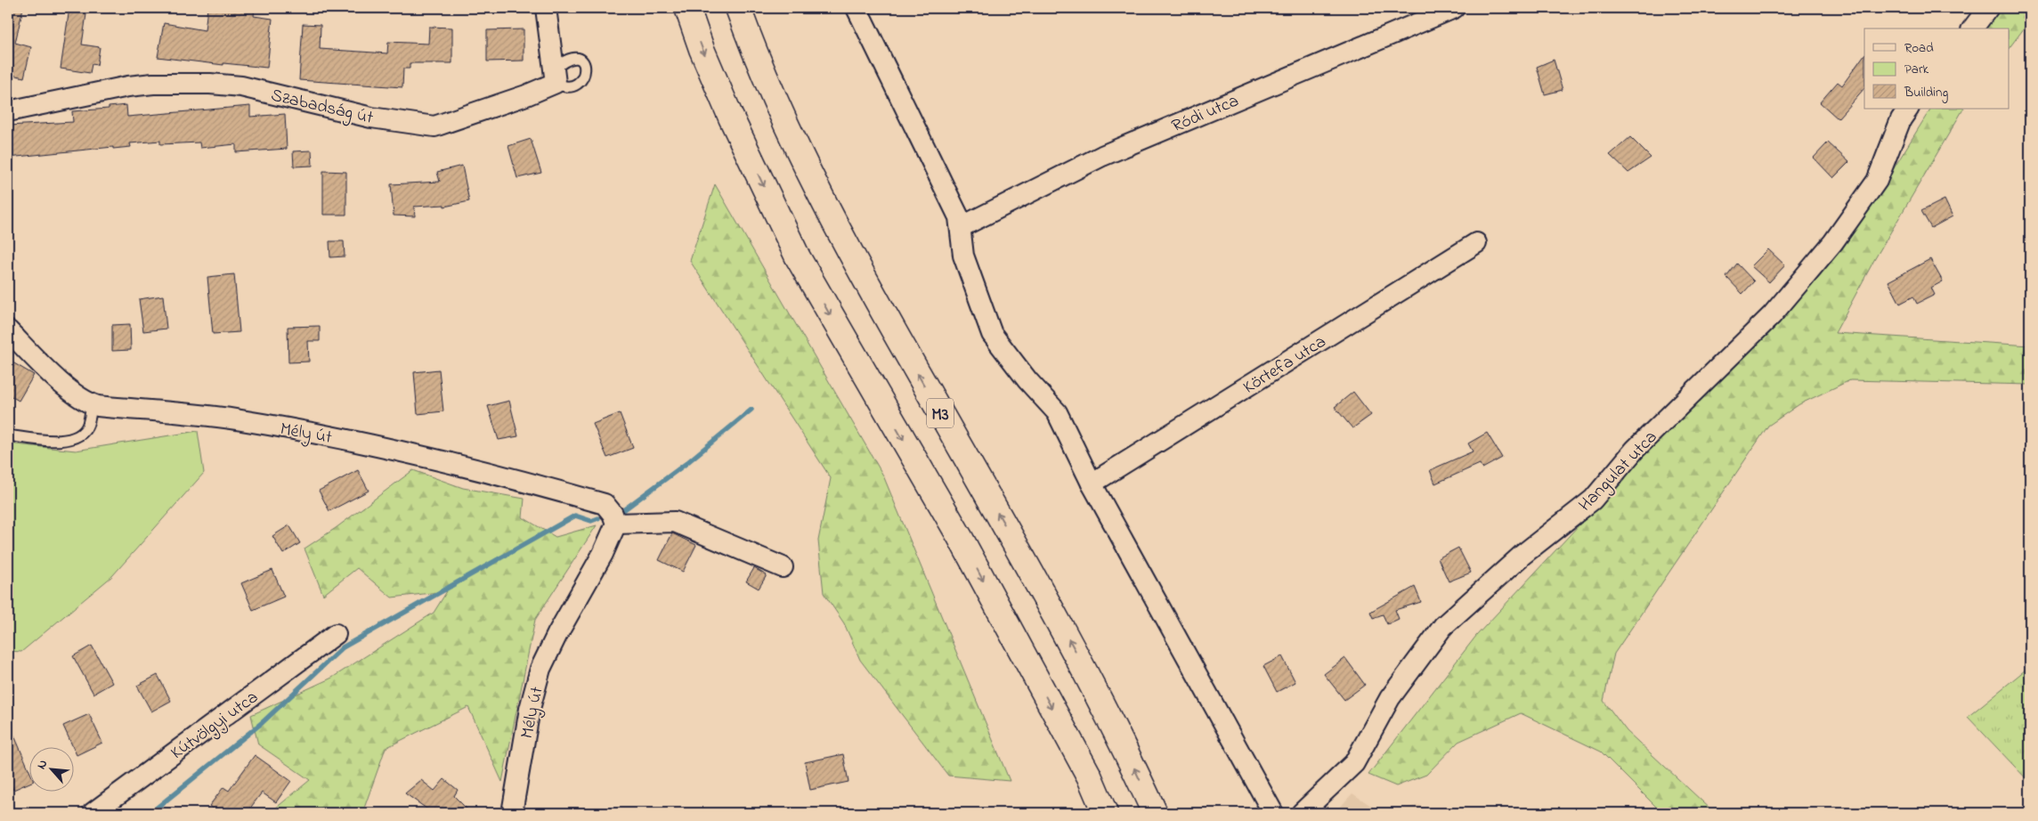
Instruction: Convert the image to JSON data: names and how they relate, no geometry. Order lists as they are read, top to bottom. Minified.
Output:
{"streets":{"highway":["M3"],"street":["Szabadság út","Ródi utca","Körtefa utca","Mély út","Hangulat utca","Kútvölgyi utca"]},"legend":["Road","Park","Building"],"north":"top left"}
